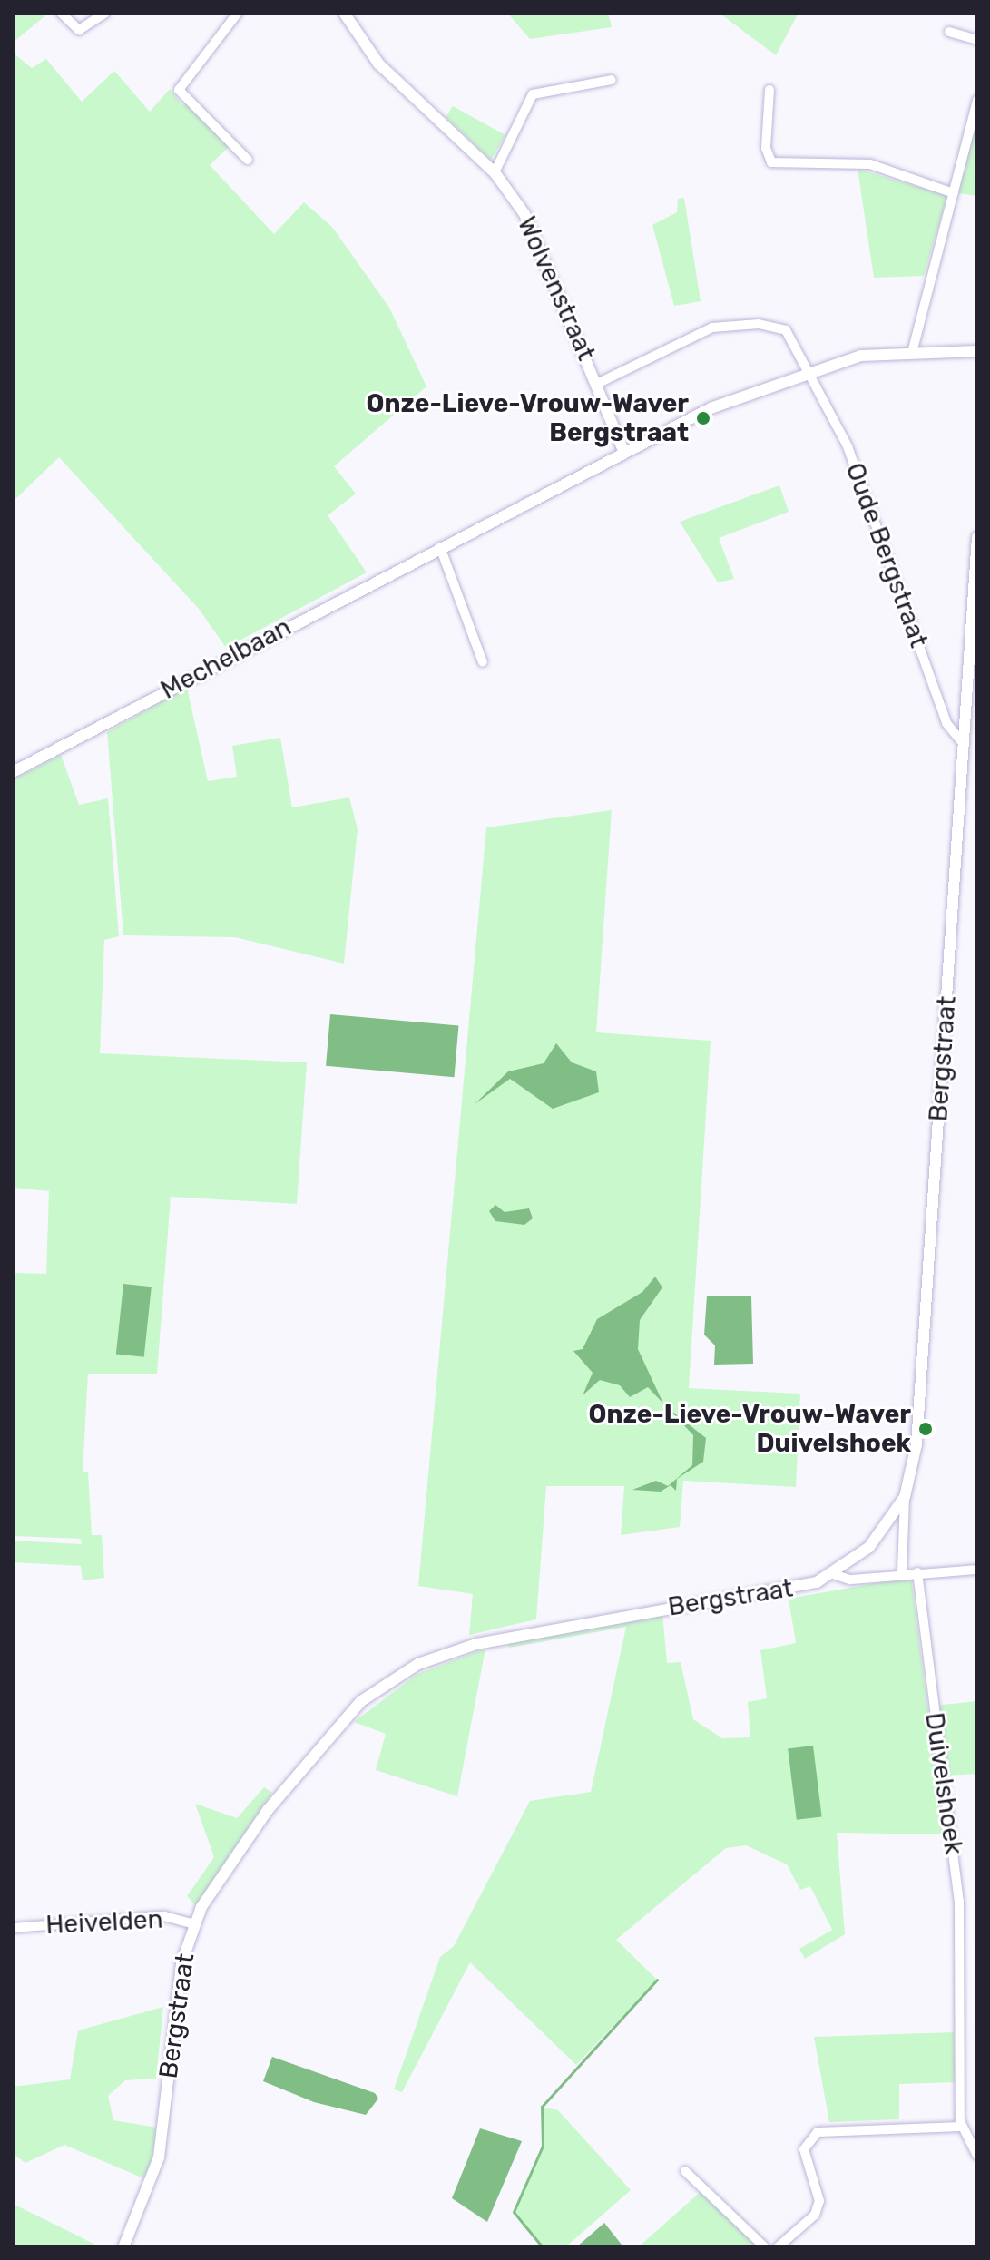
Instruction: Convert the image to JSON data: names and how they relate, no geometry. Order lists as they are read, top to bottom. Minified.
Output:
{"streets":{"street":["Wolvenstraat","Oude Bergstraat","Mechelbaan","Bergstraat","Duivelshoek","Heivelden"]},"crossings":[["Wolvenstraat","Mechelbaan"],["Oude Bergstraat","Mechelbaan"],["Oude Bergstraat","Bergstraat"],["Bergstraat","Heivelden"]],"places":["Onze-Lieve-Vrouw-Waver Bergstraat","Onze-Lieve-Vrouw-Waver Duivelshoek"]}
